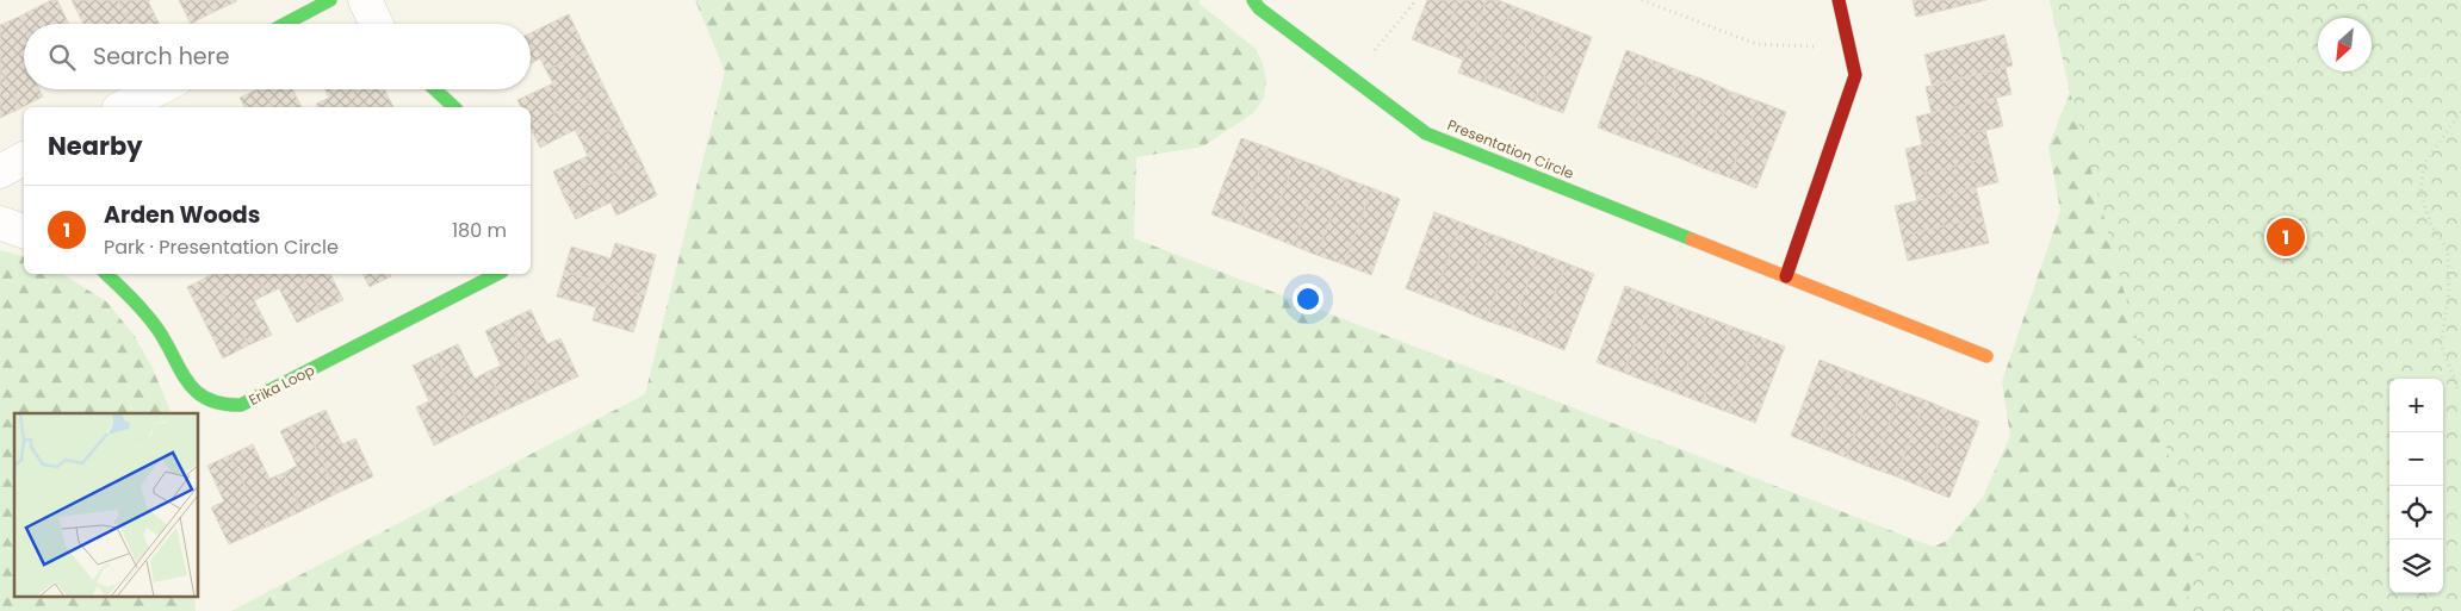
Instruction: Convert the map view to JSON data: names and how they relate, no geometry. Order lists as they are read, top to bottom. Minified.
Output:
{"streets":{"street":["Presentation Circle","Erika Loop"]},"north":"bottom left","page":{"search":"Search here","heading":"Nearby","list":[{"mark":"1","name":"Arden Woods","note":"Park · Presentation Circle","value":"180 m"}],"pins":"1","map_buttons":["+","−"]}}
